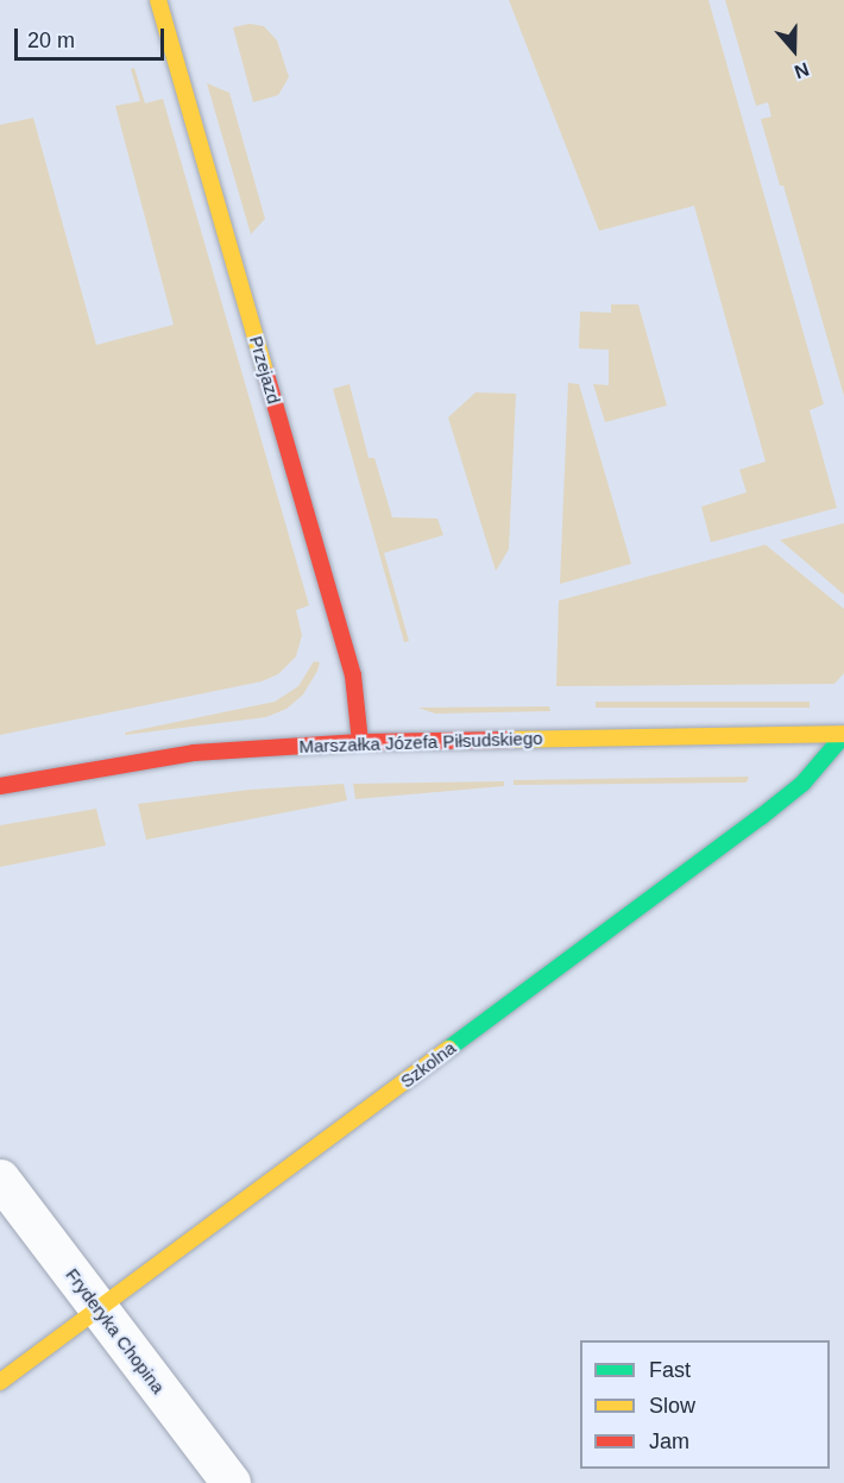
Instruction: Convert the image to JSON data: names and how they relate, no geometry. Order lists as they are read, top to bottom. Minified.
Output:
{"streets":{"street":["Przejazd","Marszałka Józefa Piłsudskiego","Szkolna","Fryderyka Chopina"]},"crossings":[["Przejazd","Marszałka Józefa Piłsudskiego"],["Marszałka Józefa Piłsudskiego","Szkolna"],["Szkolna","Fryderyka Chopina"]],"legend":["Fast","Slow","Jam"],"scale_bar":"20 m","north":"bottom"}
